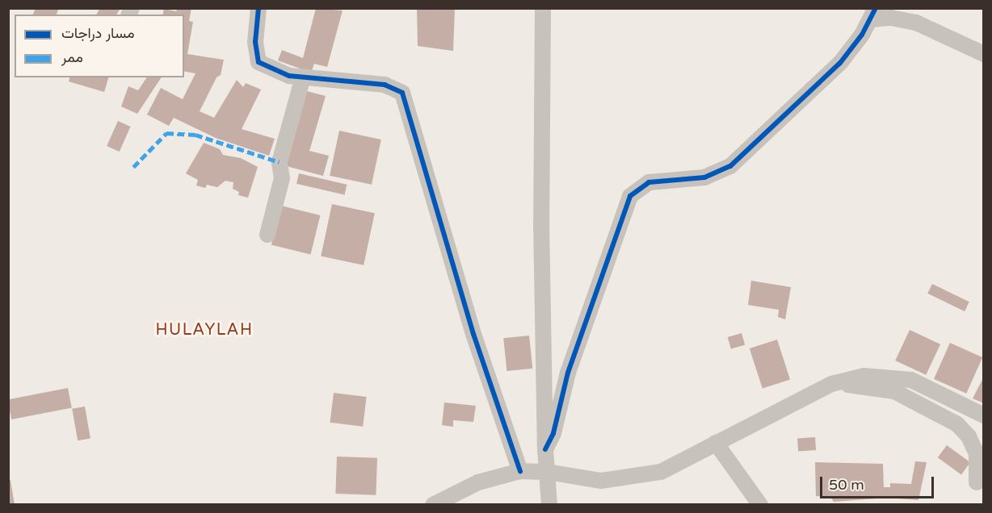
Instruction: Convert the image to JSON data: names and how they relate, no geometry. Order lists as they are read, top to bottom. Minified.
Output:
{"districts":["HULAYLAH"],"legend":["مسار دراجات","ممر"],"scale_bar":"50 m"}
